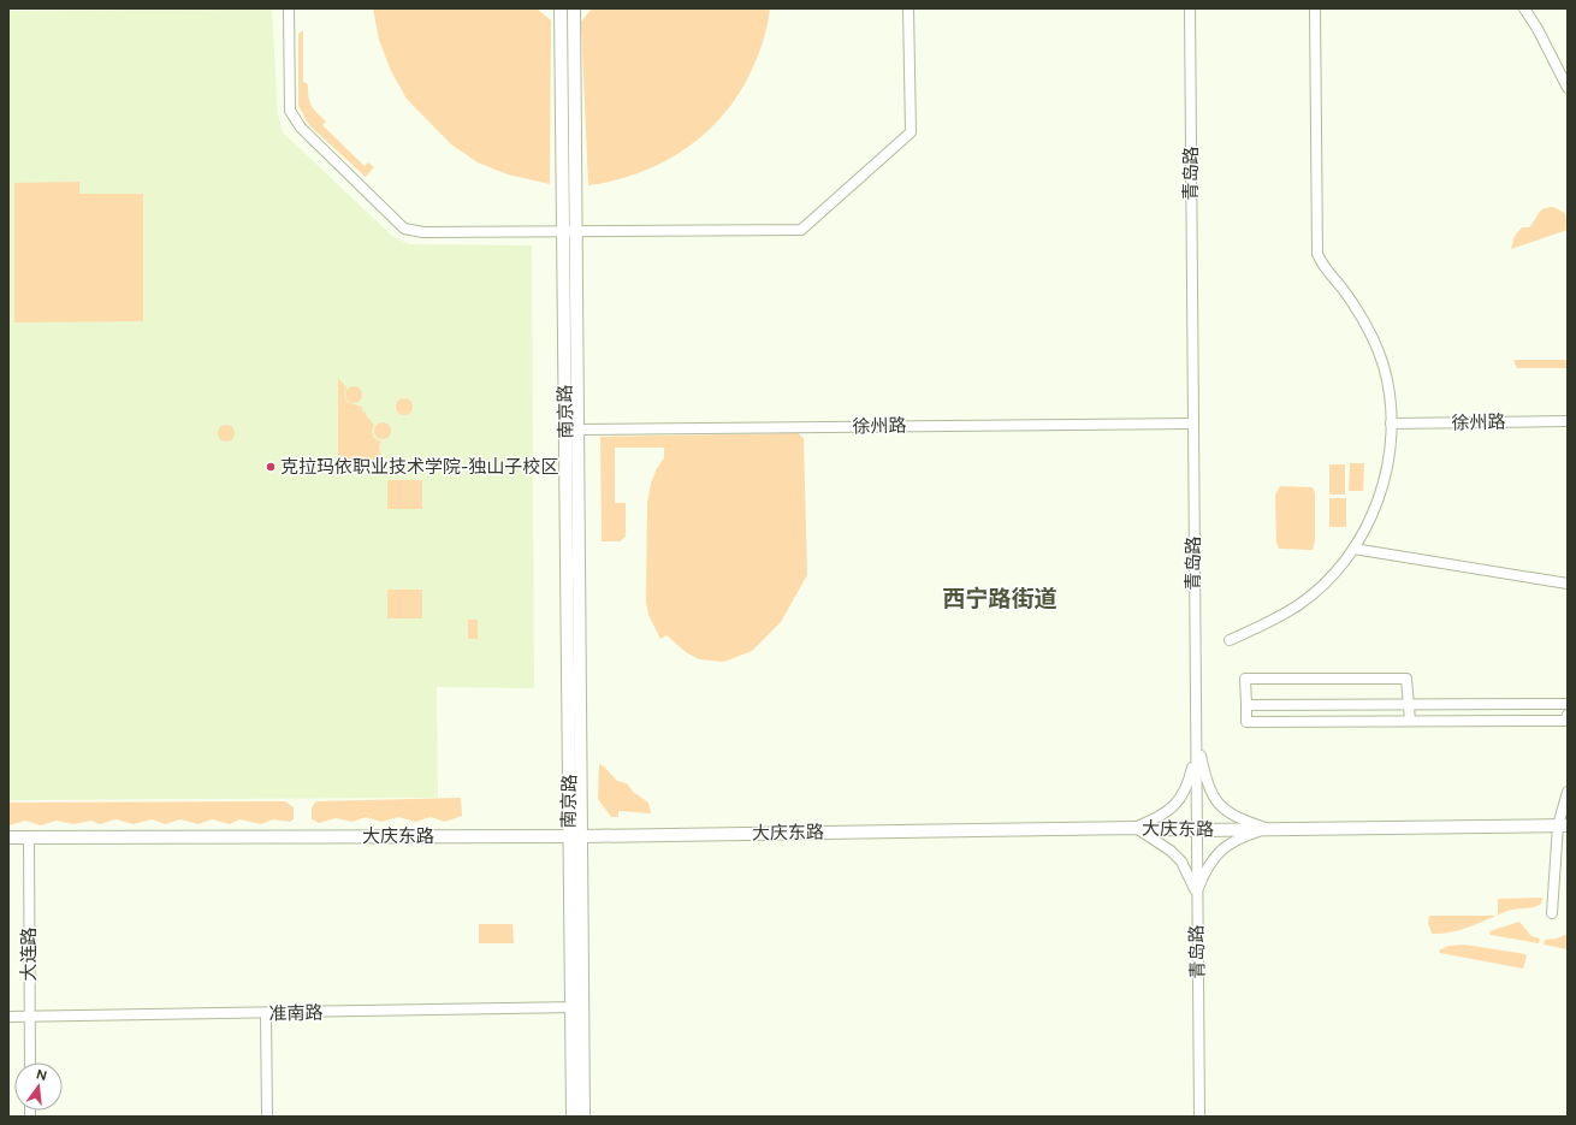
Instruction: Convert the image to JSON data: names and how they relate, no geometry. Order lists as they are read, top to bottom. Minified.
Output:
{"streets":{"main road":["南京路","大庆东路"],"street":["青岛路","徐州路","大连路","准南路"]},"crossings":[["青岛路","徐州路"],["青岛路","大庆东路"],["南京路","徐州路"],["南京路","大庆东路"],["南京路","准南路"],["大庆东路","大连路"],["大连路","准南路"]],"districts":["西宁路街道"],"places":["克拉玛依职业技术学院-独山子校区"],"north":"top"}
